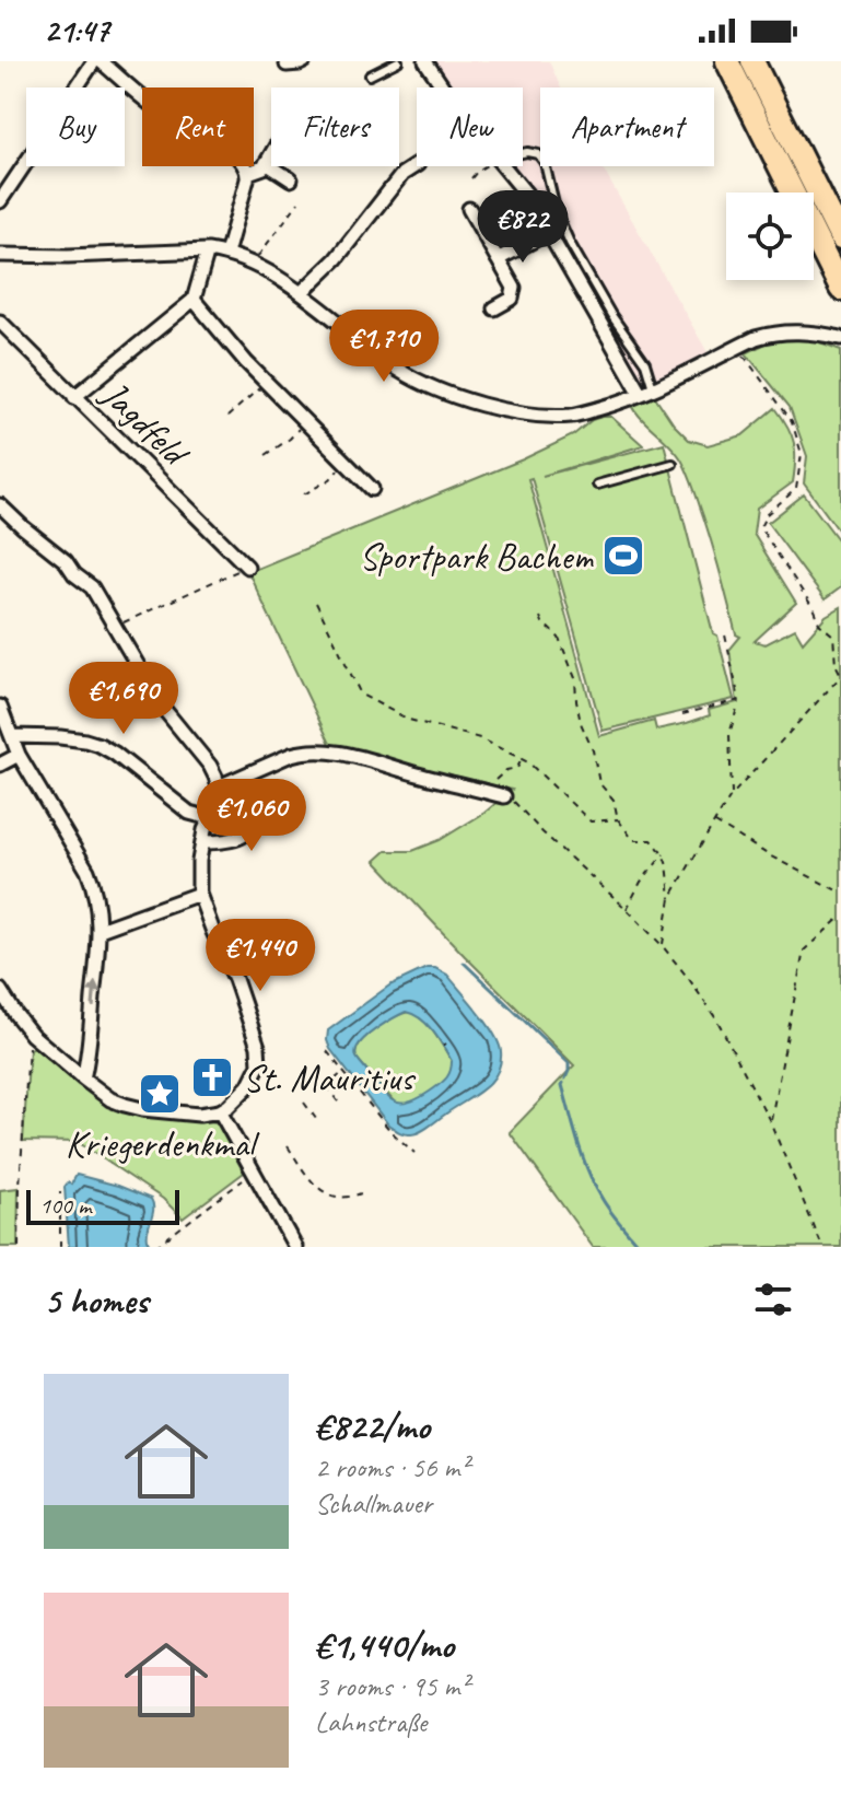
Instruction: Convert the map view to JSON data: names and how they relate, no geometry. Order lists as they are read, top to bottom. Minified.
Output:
{"streets":{"street":["Jagdfeld"]},"places":{"sports":["Sportpark Bachem"],"church":["St. Mauritius"],"place":["Kriegerdenkmal"]},"scale_bar":"100 m","page":{"status":"21:47","chip":["Buy","Rent","Filters","New","Apartment"],"price":["€822","€1,710","€1,690","€1,060","€1,440"],"scale":"100 m","heading":"5 homes","list":[{"name":"€822/mo","note":"2 rooms · 56 m² · Schallmauer"},{"name":"€1,440/mo","note":"3 rooms · 95 m² · Lahnstraße"}]}}
